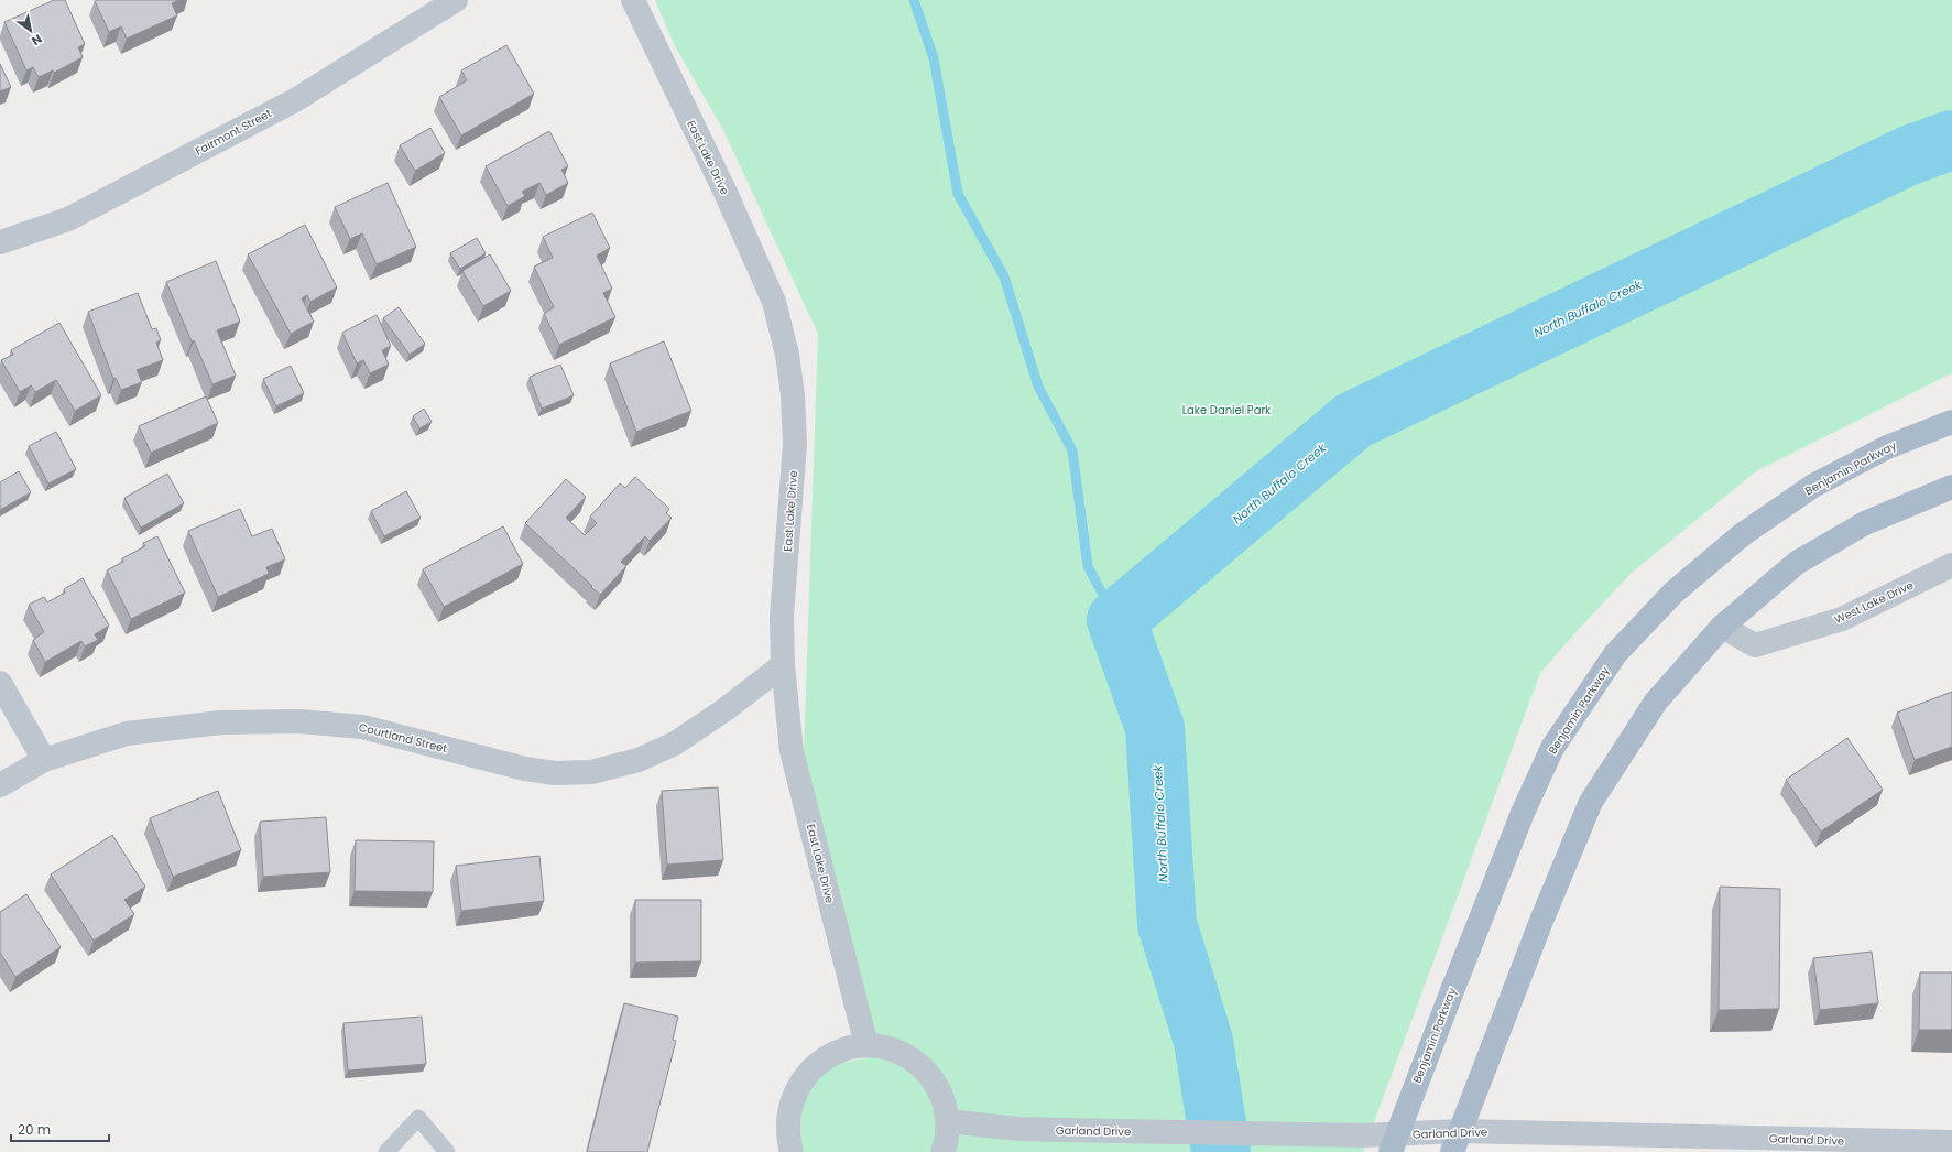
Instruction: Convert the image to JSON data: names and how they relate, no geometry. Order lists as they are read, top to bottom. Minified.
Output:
{"streets":{"main road":["Benjamin Parkway"],"street":["Fairmont Street","East Lake Drive","West Lake Drive","Courtland Street","Garland Drive"]},"crossings":[["East Lake Drive","Courtland Street"],["Benjamin Parkway","Garland Drive"]],"water":["North Buffalo Creek"],"parks":["Lake Daniel Park"],"scale_bar":"20 m","north":"bottom right"}
